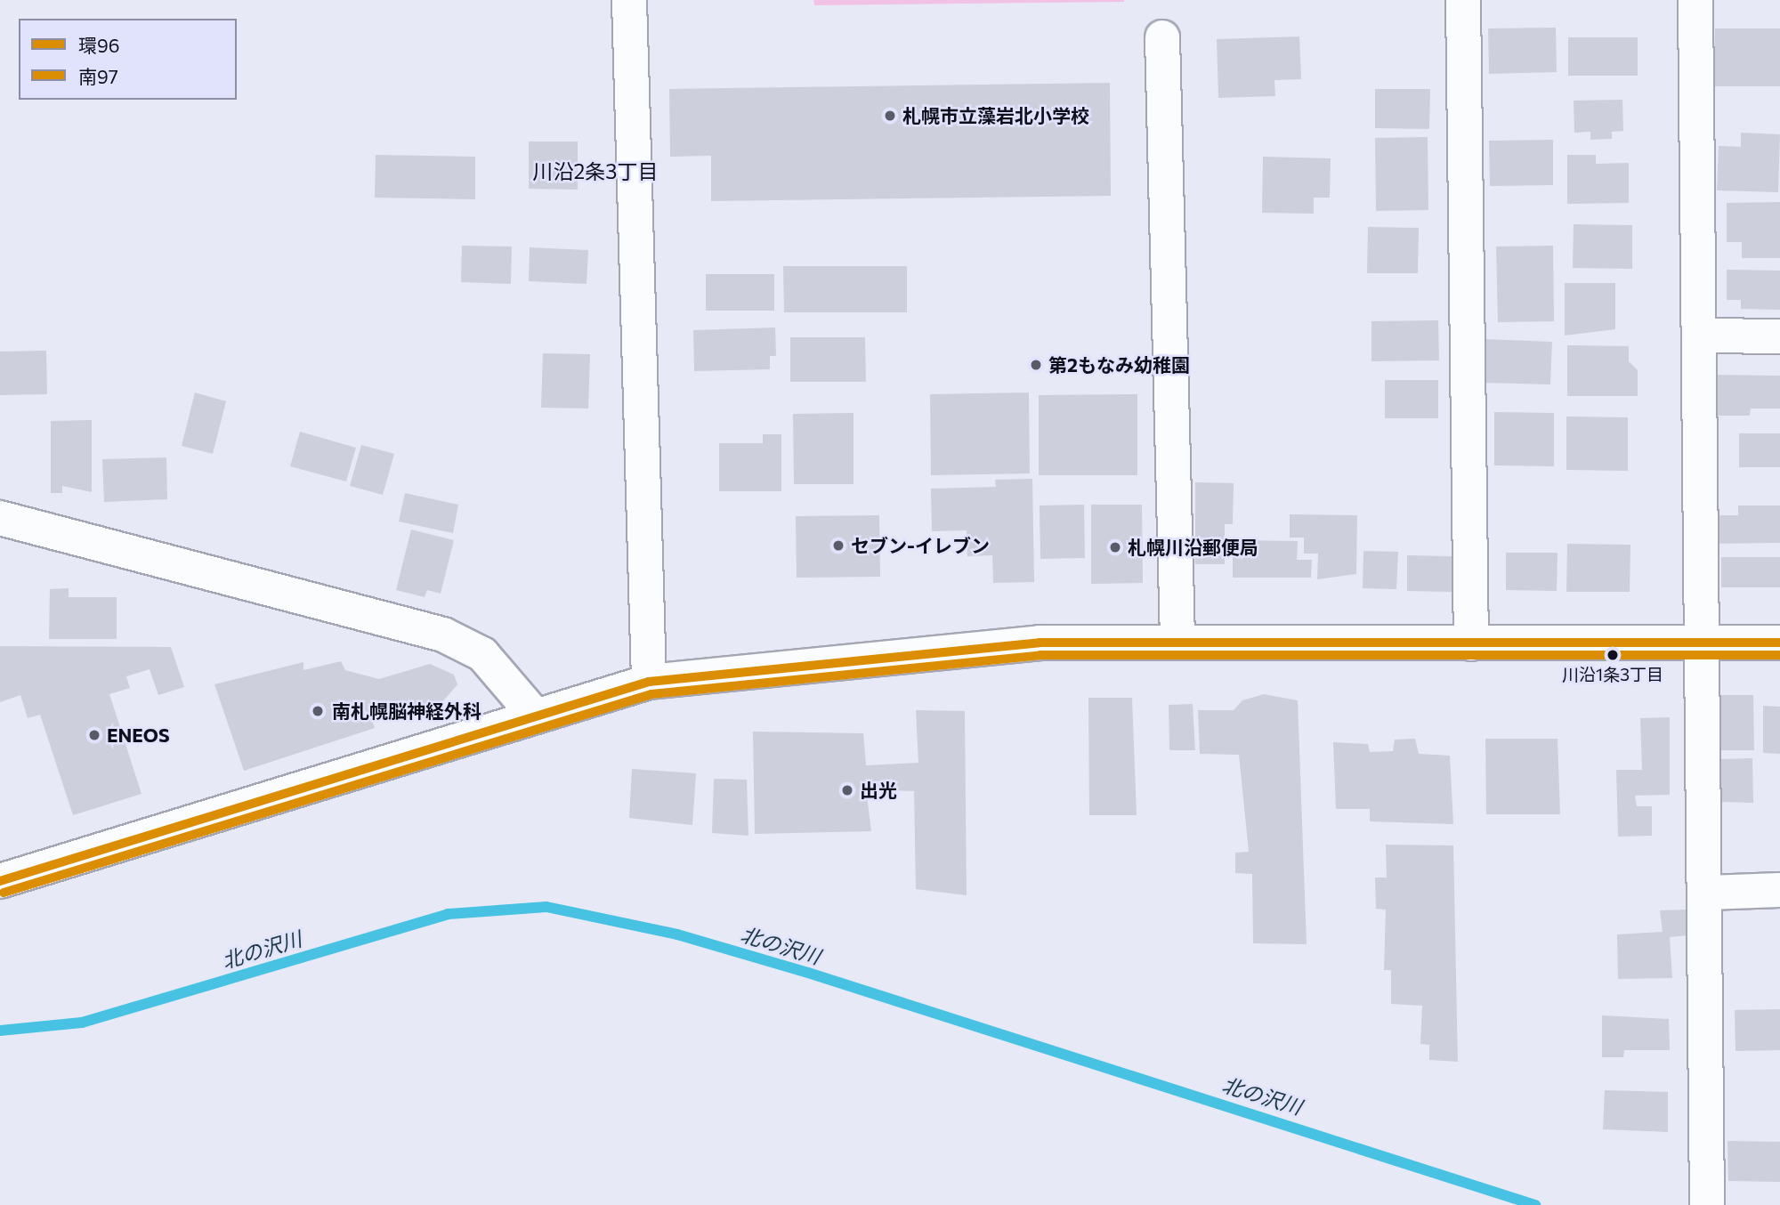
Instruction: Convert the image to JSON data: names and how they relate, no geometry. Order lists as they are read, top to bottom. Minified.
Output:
{"districts":["川沿2条3丁目"],"water":["北の沢川"],"places":["札幌市立藻岩北小学校","第2もなみ幼稚園","セブン-イレブン","札幌川沿郵便局","川沿1条3丁目","南札幌脳神経外科","ENEOS","出光"],"lines":["transit line 環96","transit line 南97"],"legend":["環96","南97"]}
